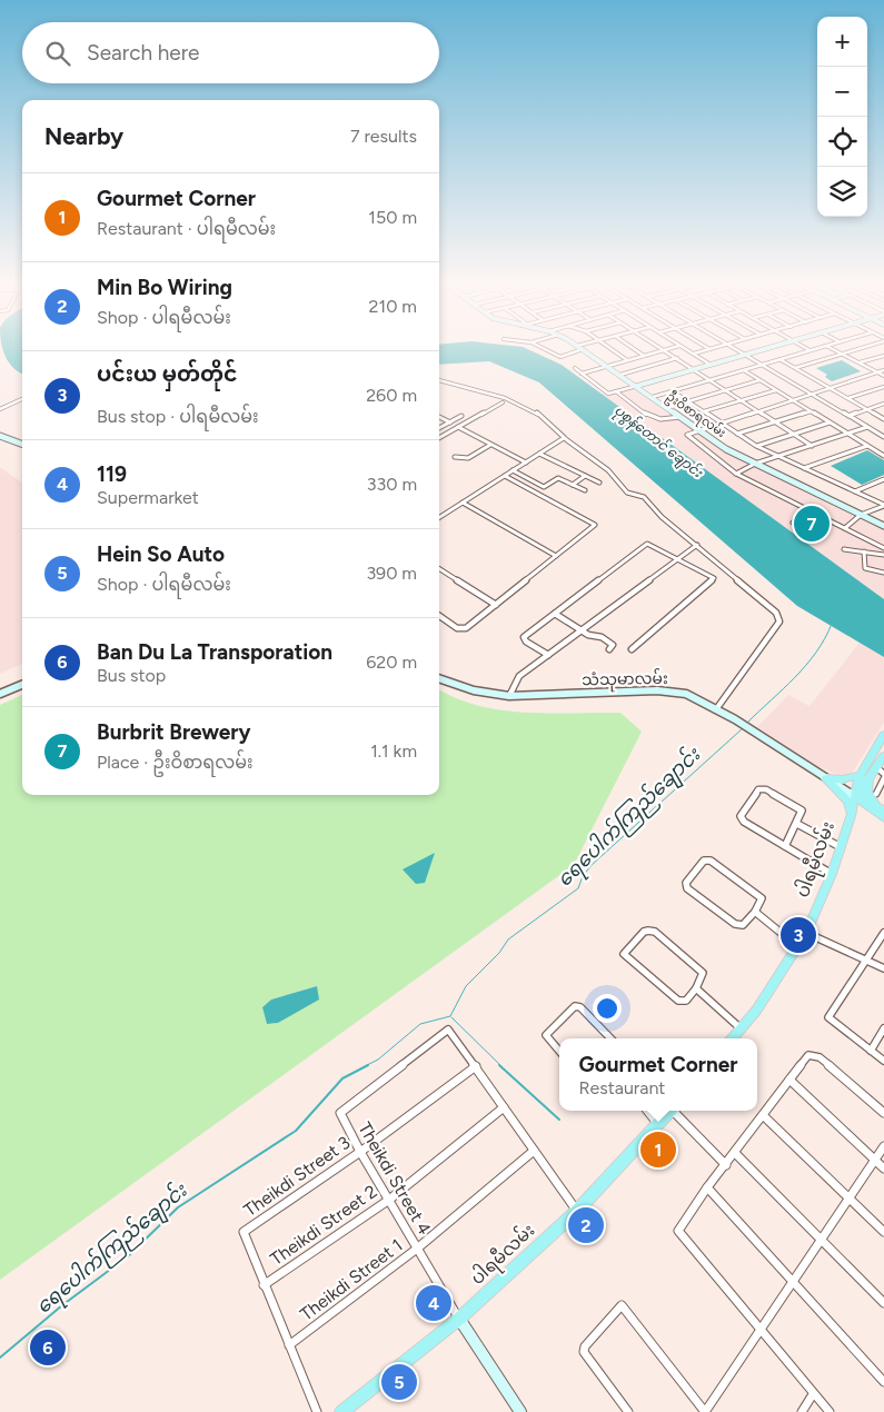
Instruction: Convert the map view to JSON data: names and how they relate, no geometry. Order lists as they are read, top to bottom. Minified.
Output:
{"streets":{"main road":["ဦးဝိစာရလမ်း","သံသုမာလမ်း","ပါရမီလမ်း"],"street":["Theikdi Street 3","Theikdi Street 4","Theikdi Street 2","Theikdi Street 1"]},"crossings":[["သံသုမာလမ်း","ပါရမီလမ်း"],["ပါရမီလမ်း","Theikdi Street 4"],["Theikdi Street 3","Theikdi Street 4"],["Theikdi Street 3","Theikdi Street 2"],["Theikdi Street 4","Theikdi Street 2"],["Theikdi Street 4","Theikdi Street 1"]],"water":["ပုစွန်တောင် ချောင်း","ရေပေါက်ကြည်ချောင်း"],"page":{"map_buttons":["+","−"],"search":"Search here","heading":["Nearby","7 results"],"list":[{"mark":"1","name":"Gourmet Corner","note":"Restaurant · ပါရမီလမ်း","value":"150 m"},{"mark":"2","name":"Min Bo Wiring","note":"Shop · ပါရမီလမ်း","value":"210 m"},{"mark":"3","name":"ပင်းယ မှတ်တိုင်","note":"Bus stop · ပါရမီလမ်း","value":"260 m"},{"mark":"4","name":"119","note":"Supermarket","value":"330 m"},{"mark":"5","name":"Hein So Auto","note":"Shop · ပါရမီလမ်း","value":"390 m"},{"mark":"6","name":"Ban Du La Transporation","note":"Bus stop","value":"620 m"},{"mark":"7","name":"Burbrit Brewery","note":"Place · ဦးဝိစာရလမ်း","value":"1.1 km"}],"pins":["7","3","1","2","4","6","5"],"popup":["Gourmet Corner","Restaurant"]}}
